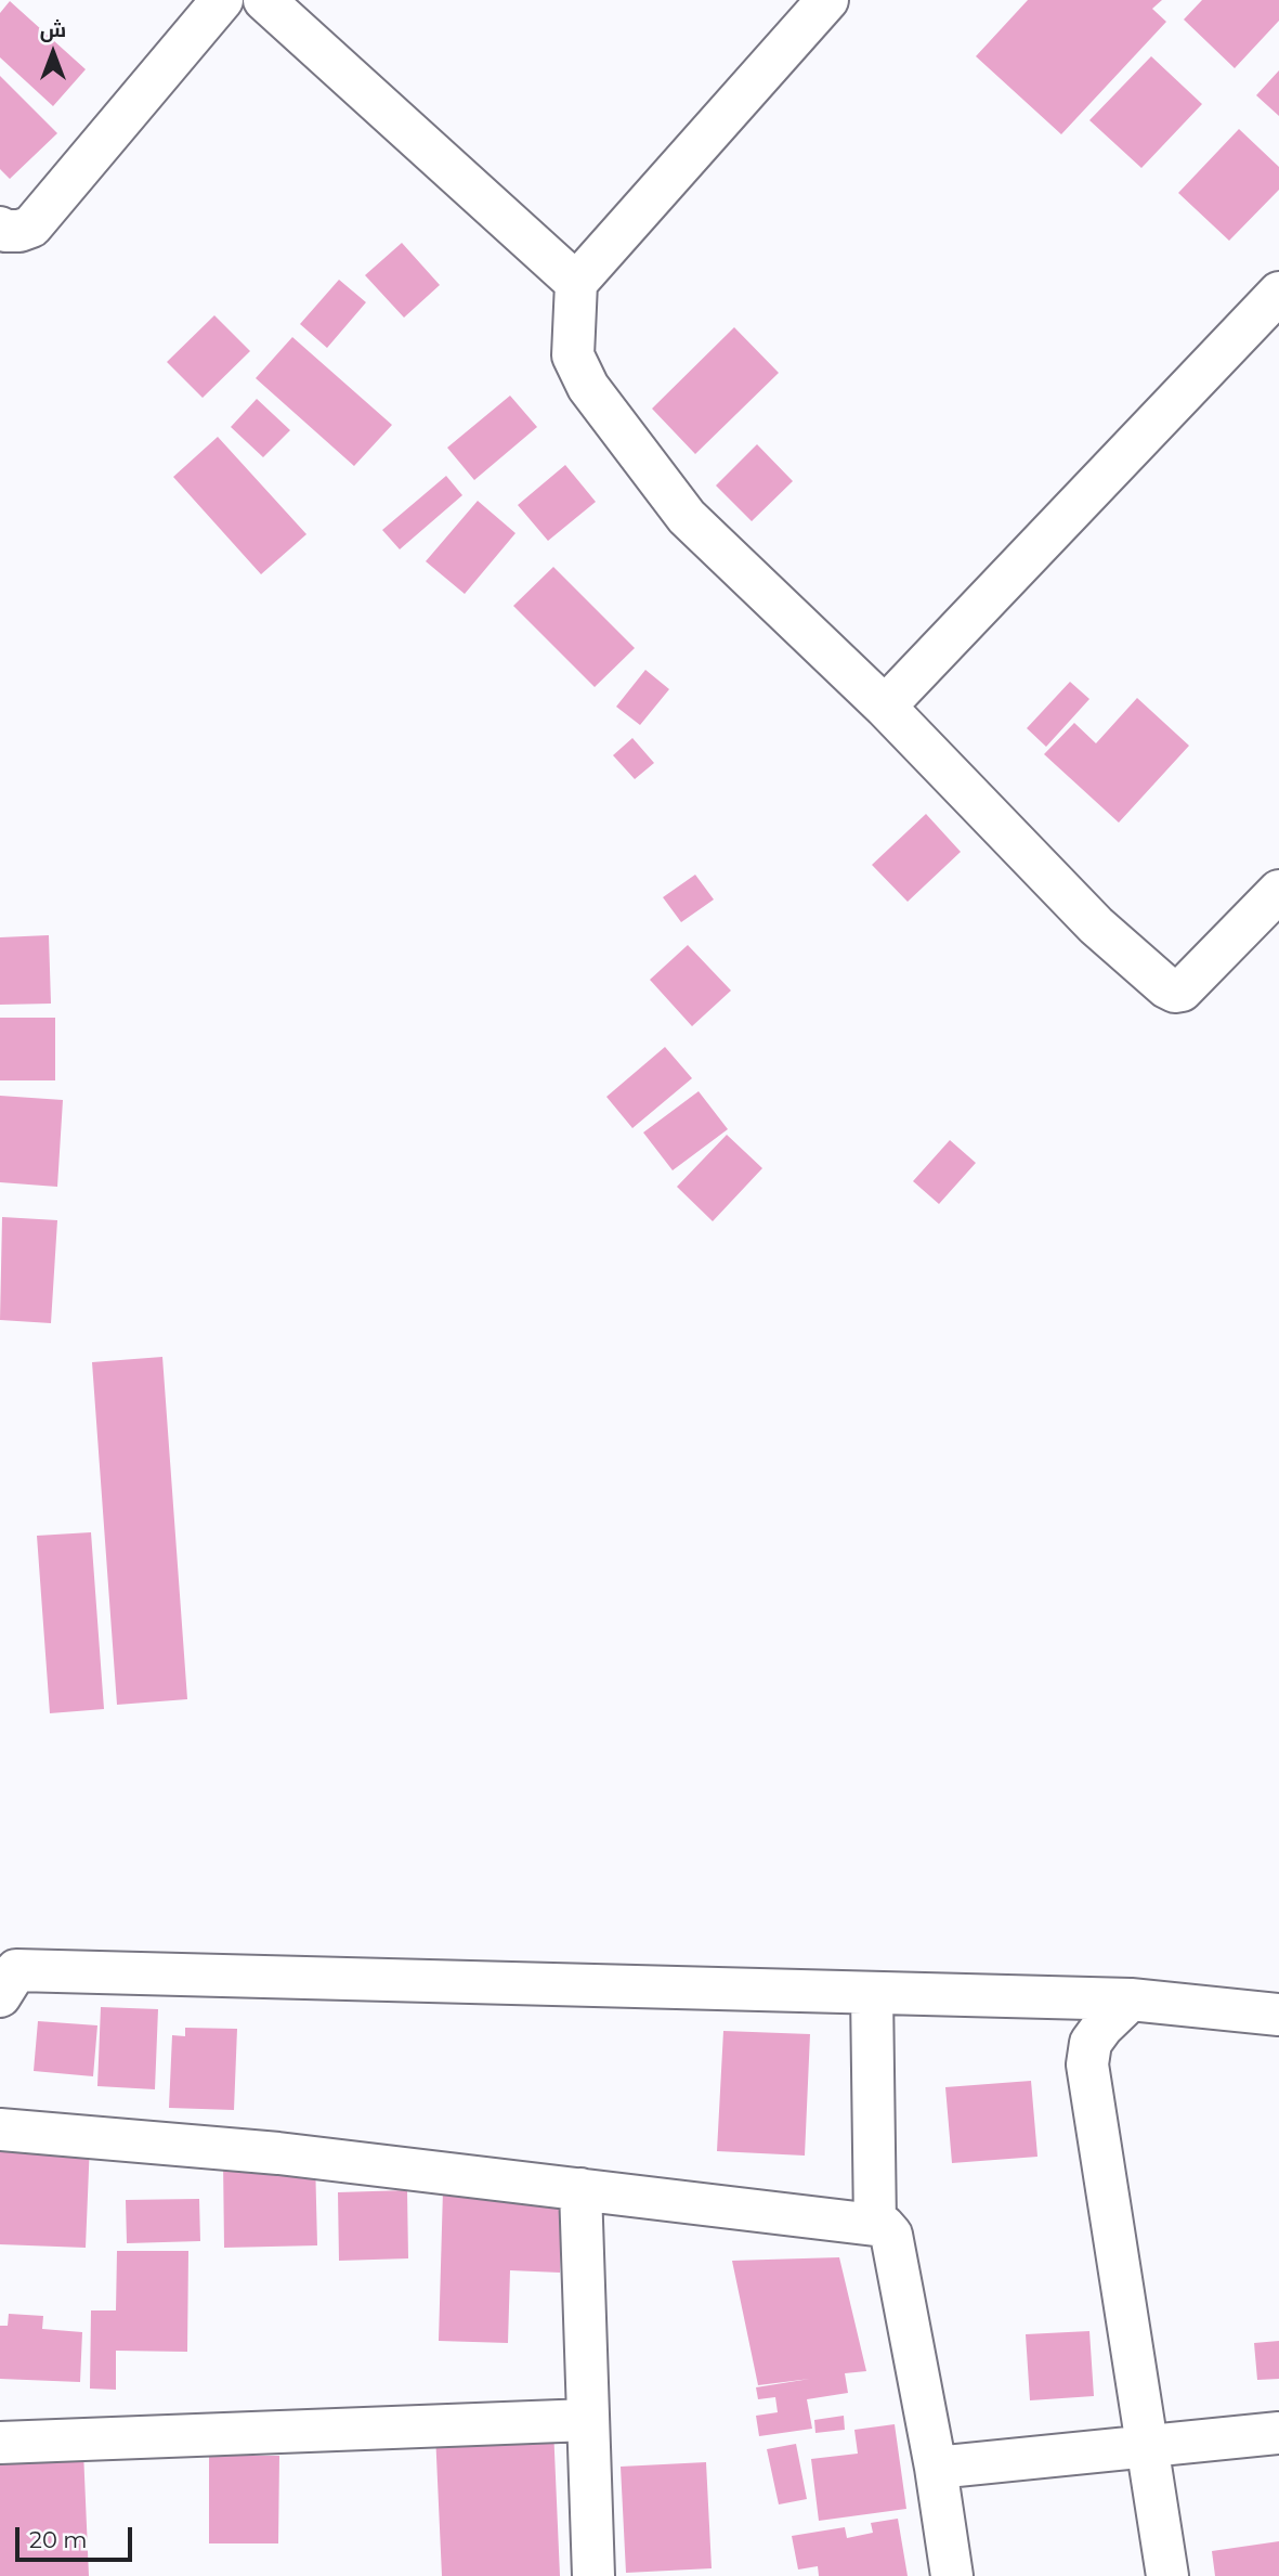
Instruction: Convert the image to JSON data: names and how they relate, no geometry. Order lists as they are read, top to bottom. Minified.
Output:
{"scale_bar":"20 m","north":"top"}
